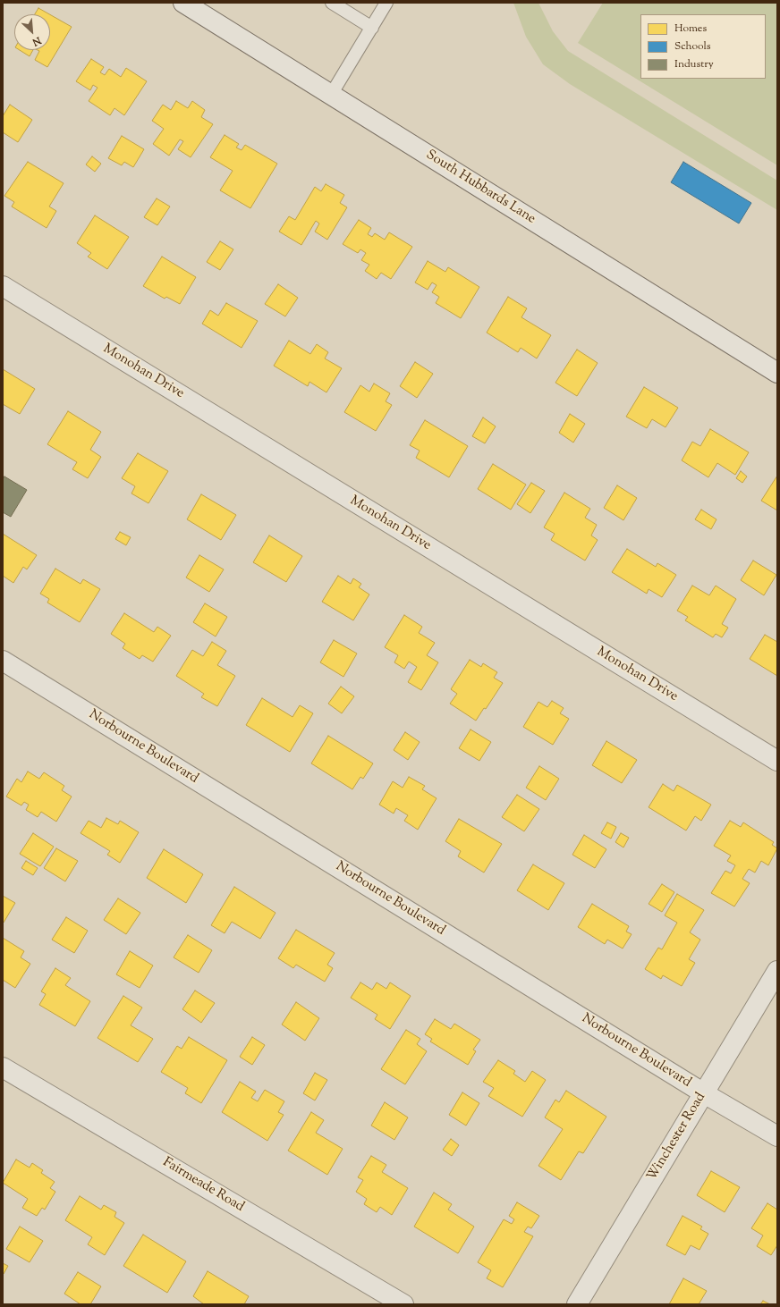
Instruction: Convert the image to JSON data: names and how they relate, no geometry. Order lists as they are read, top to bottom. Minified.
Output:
{"streets":{"street":["South Hubbards Lane","Monohan Drive","Norbourne Boulevard","Winchester Road","Fairmeade Road"]},"crossings":[["Norbourne Boulevard","Winchester Road"]],"legend":["Homes","Schools","Industry"],"north":"bottom right"}
